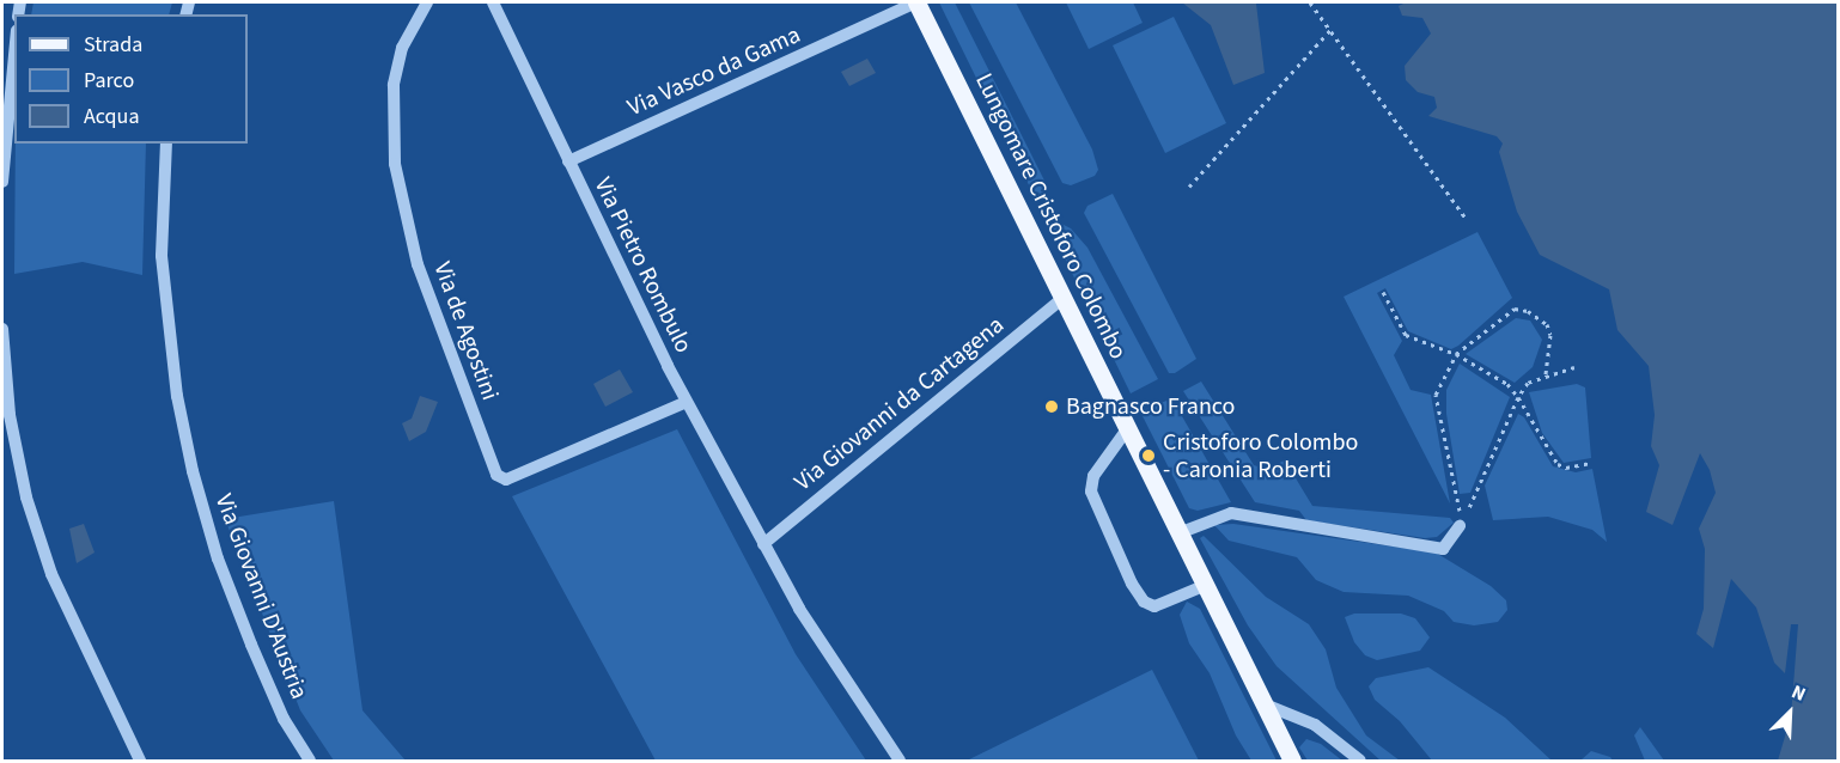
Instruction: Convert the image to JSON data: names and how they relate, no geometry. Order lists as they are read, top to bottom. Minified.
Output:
{"streets":{"main road":["Lungomare Cristoforo Colombo"],"street":["Via Vasco da Gama","Via Pietro Rombulo","Via de Agostini","Via Giovanni da Cartagena","Via Giovanni D'Austria"]},"crossings":[["Via Vasco da Gama","Lungomare Cristoforo Colombo"],["Via Vasco da Gama","Via Pietro Rombulo"],["Lungomare Cristoforo Colombo","Via Giovanni da Cartagena"],["Via Pietro Rombulo","Via de Agostini"],["Via Pietro Rombulo","Via Giovanni da Cartagena"]],"places":["Bagnasco Franco","Cristoforo Colombo - Caronia Roberti"],"legend":["Strada","Parco","Acqua"],"north":"top right"}
